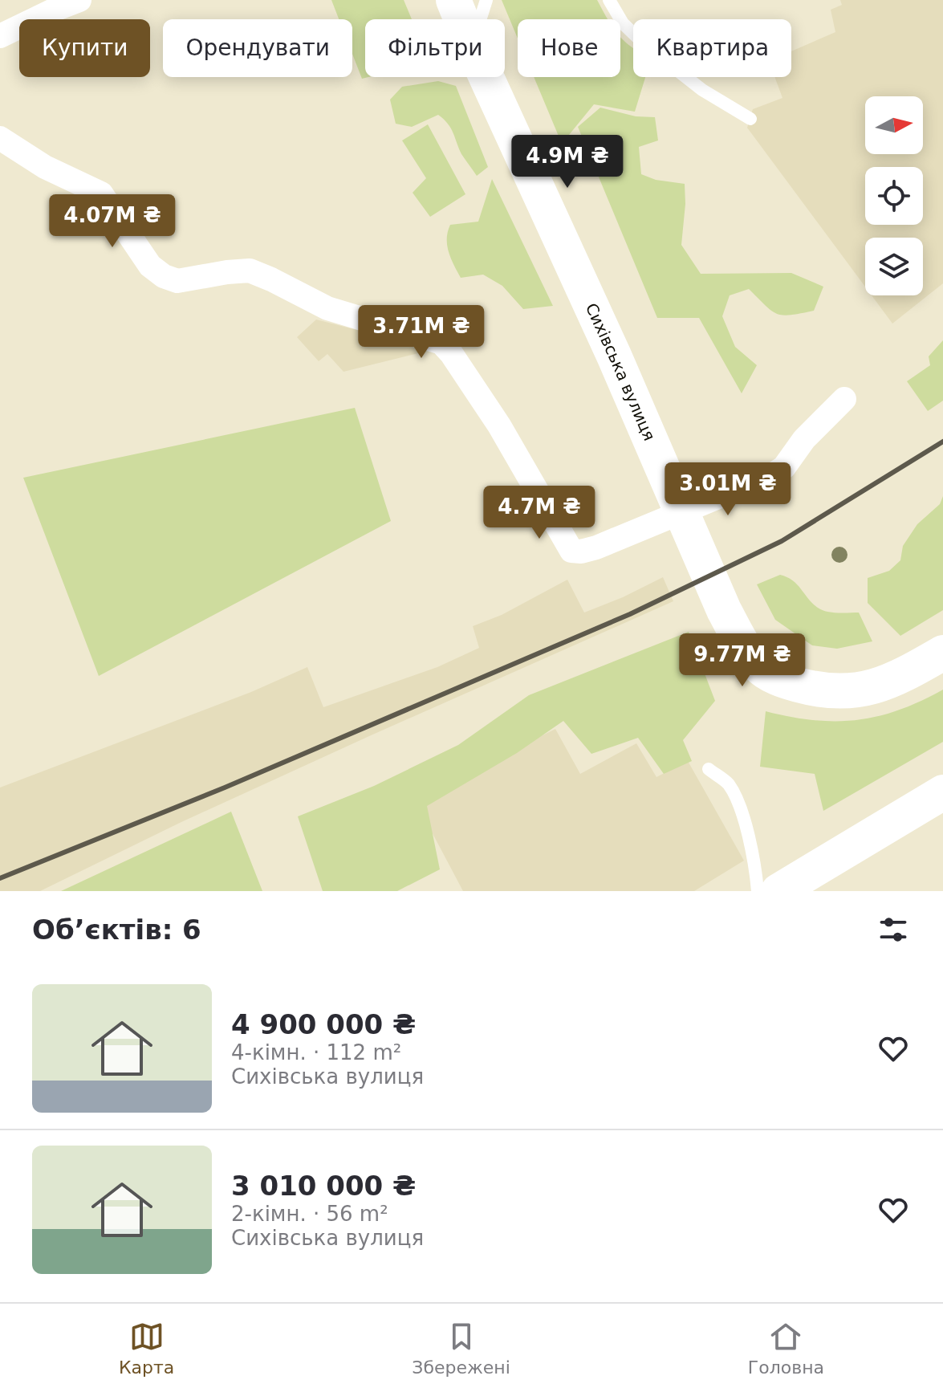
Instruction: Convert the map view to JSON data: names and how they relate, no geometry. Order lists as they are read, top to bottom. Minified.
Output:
{"streets":{"main road":["Сихівська вулиця"]},"north":"right","page":{"chip":["Купити","Орендувати","Фільтри","Нове","Квартира"],"price":["4.9M ₴","4.07M ₴","3.71M ₴","3.01M ₴","4.7M ₴","9.77M ₴"],"heading":"Об’єктів: 6","list":[{"name":"4 900 000 ₴","note":"4-кімн. · 112 m² · Сихівська вулиця"},{"name":"3 010 000 ₴","note":"2-кімн. · 56 m² · Сихівська вулиця"}],"tabs":["Карта","Збережені","Головна"]}}
